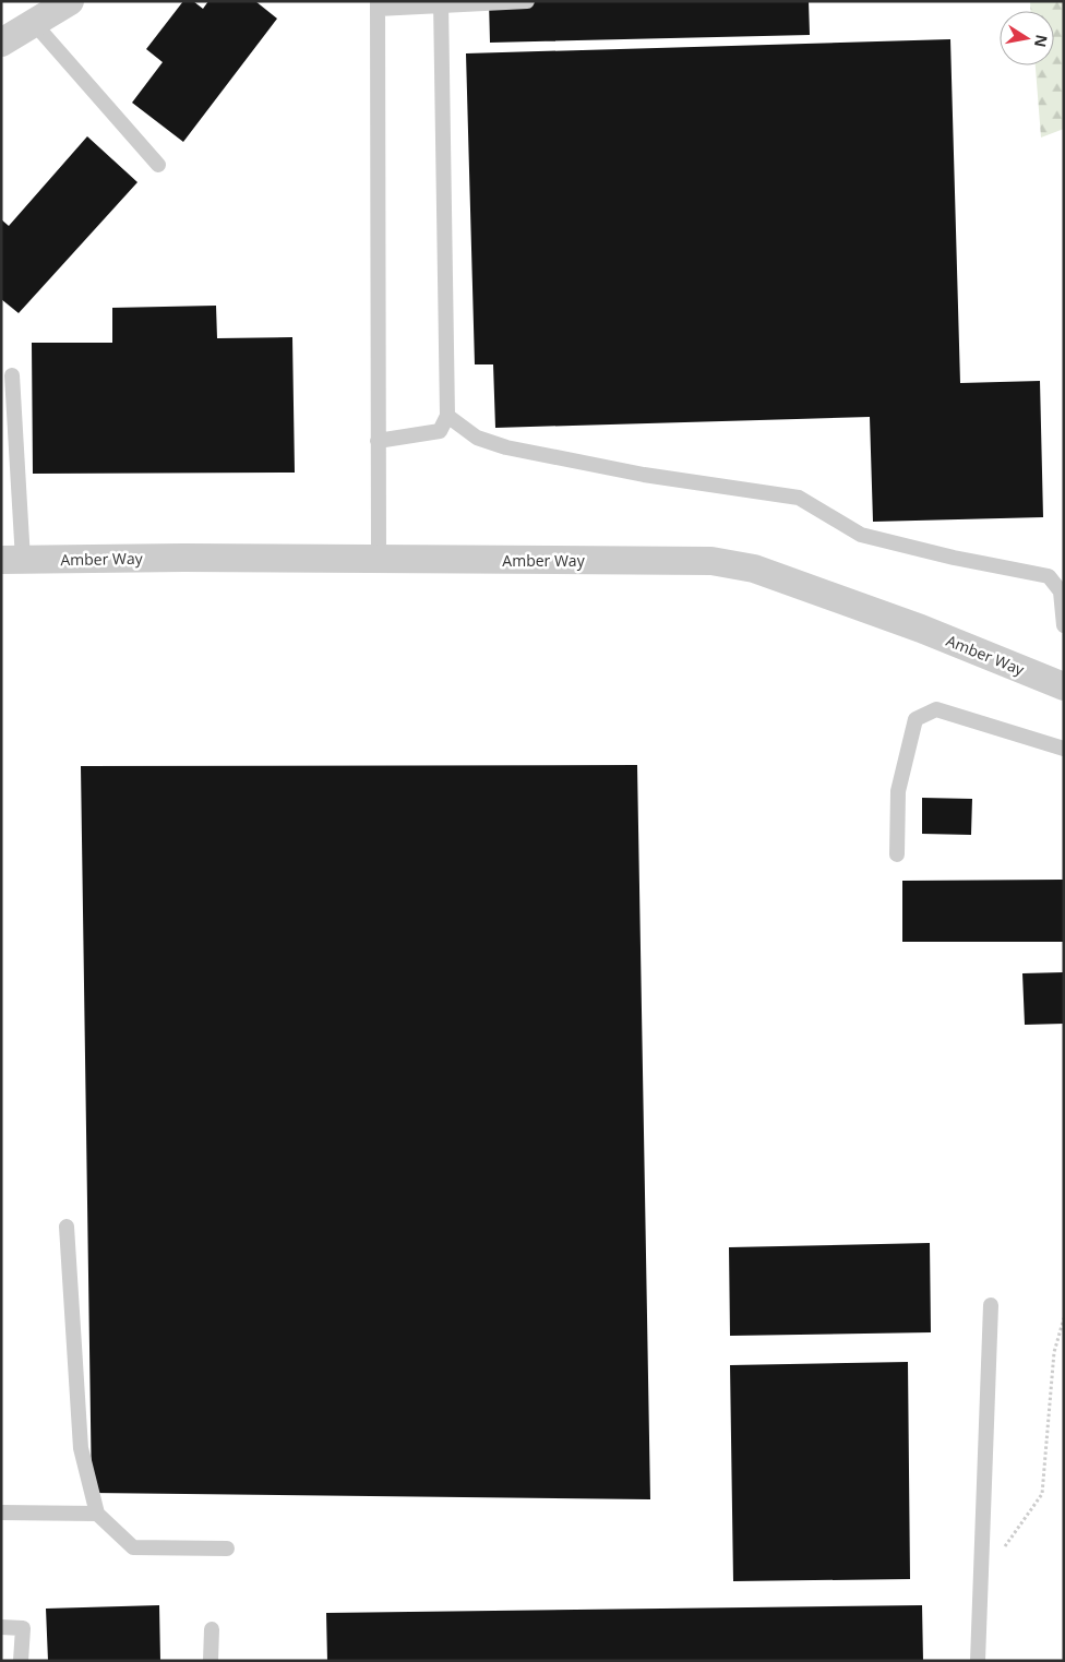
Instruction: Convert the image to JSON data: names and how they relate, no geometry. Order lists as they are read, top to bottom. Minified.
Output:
{"streets":{"street":["Amber Way"]},"north":"right"}
